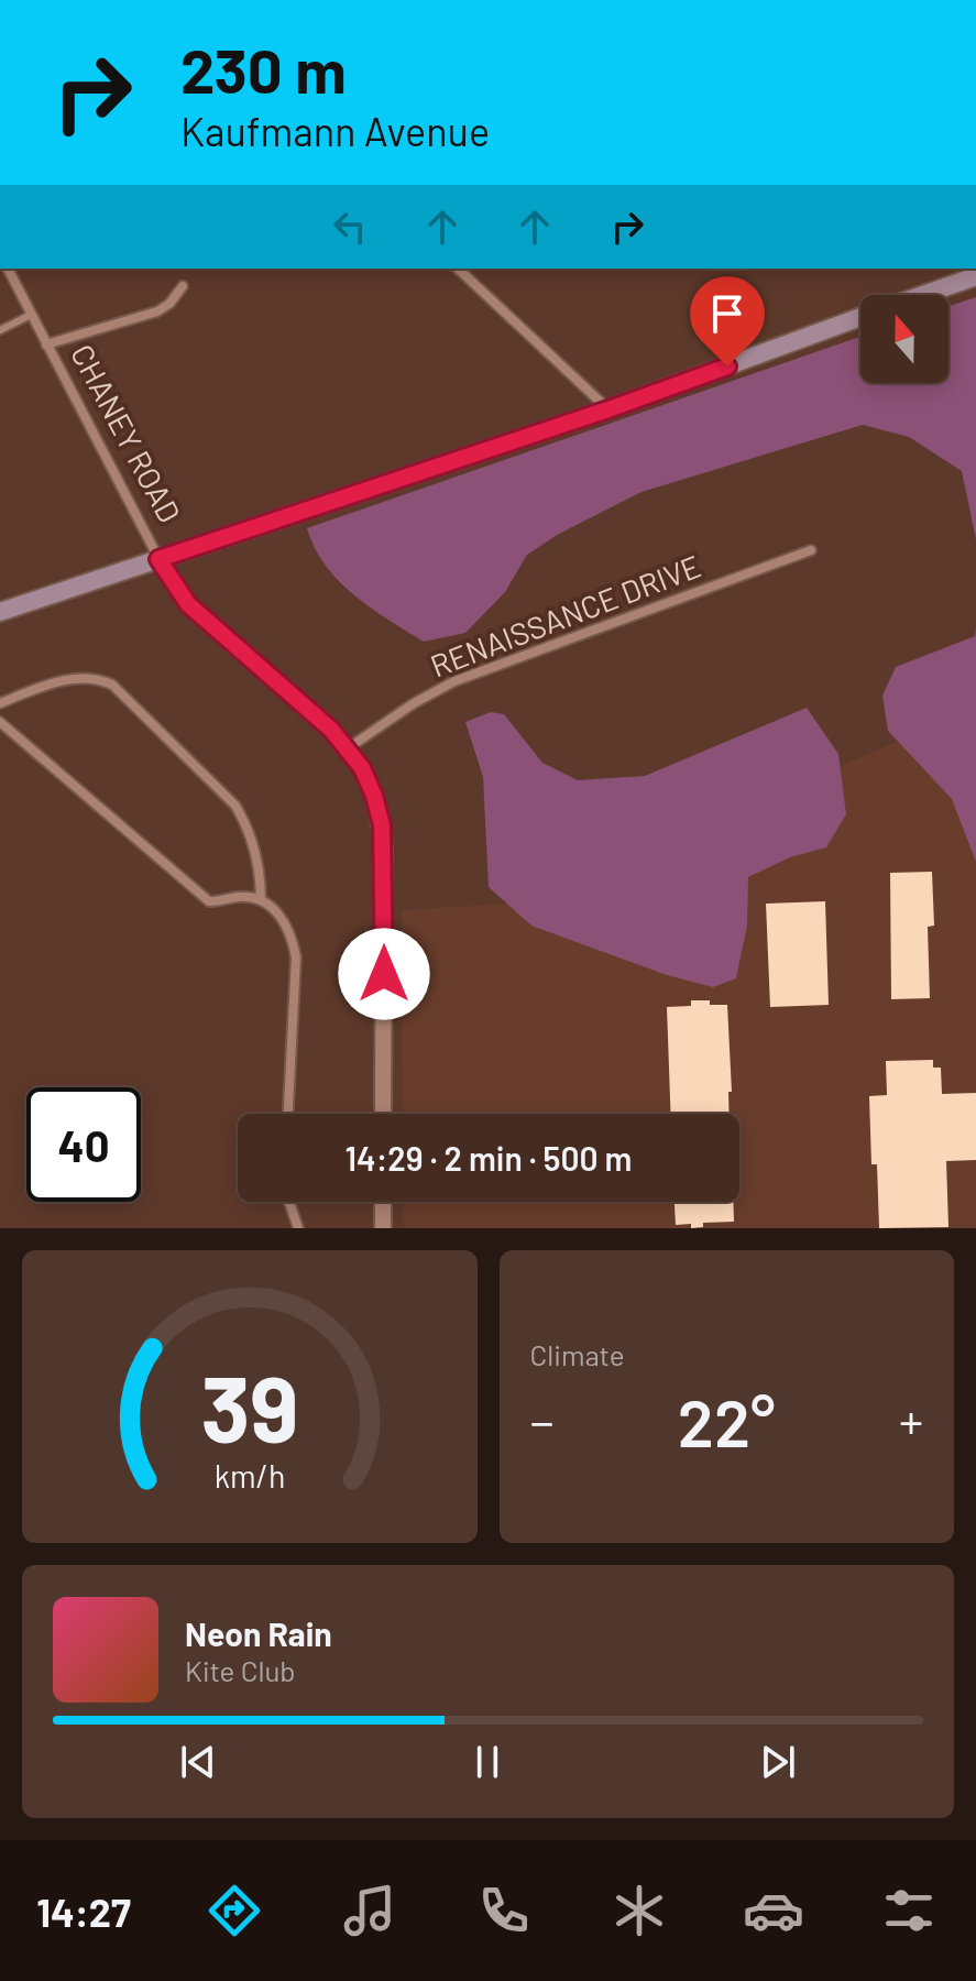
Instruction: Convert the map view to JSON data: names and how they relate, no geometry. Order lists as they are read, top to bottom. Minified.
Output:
{"streets":{"street":["CHANEY ROAD","RENAISSANCE DRIVE"]},"crossings":[["CHANEY ROAD","RENAISSANCE DRIVE"]],"north":"top","page":{"turn":["230 m","Kaufmann Avenue"],"limit":"40","trip":"14:29 · 2 min · 500 m","tile":"Climate","heat":["−","22°","+"],"song":["Neon Rain","Kite Club"],"tabs":"14:27","gauge":["39","km/h"]}}
